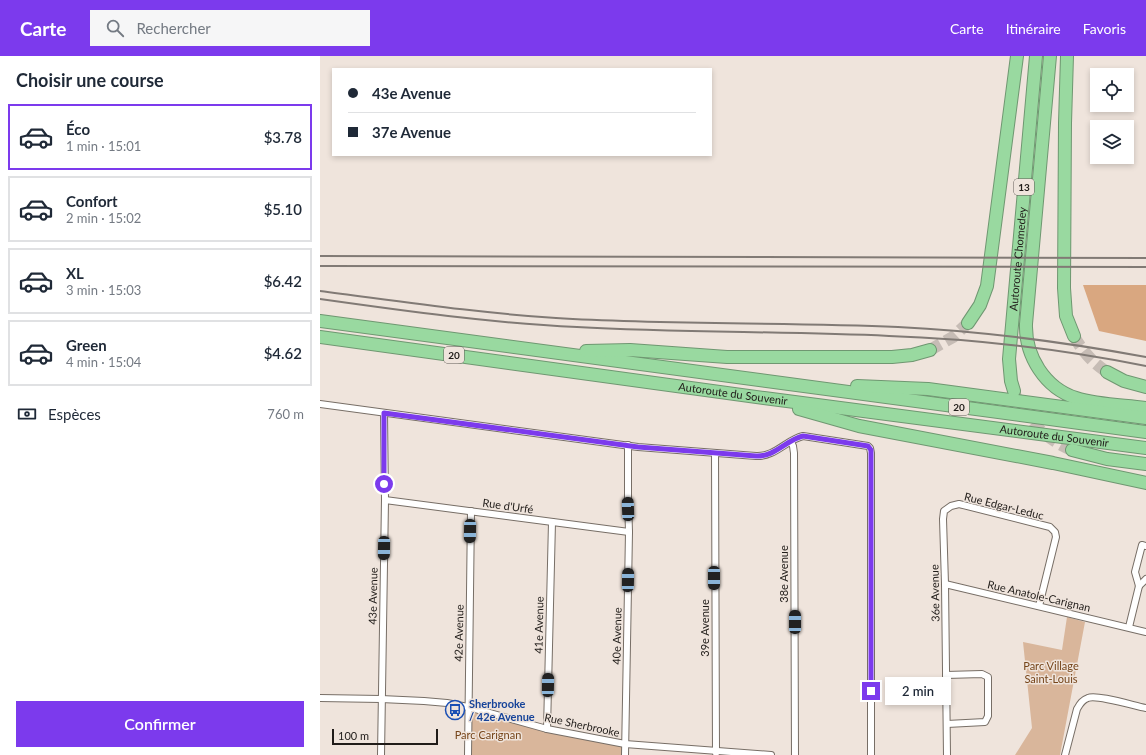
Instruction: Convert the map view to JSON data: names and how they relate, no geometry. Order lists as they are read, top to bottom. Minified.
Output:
{"streets":{"highway":["13","Autoroute Chomedey","20","Autoroute du Souvenir"],"street":["Rue d'Urfé","Rue Edgar-Leduc","38e Avenue","36e Avenue","43e Avenue","Rue Anatole-Carignan","41e Avenue","39e Avenue","42e Avenue","40e Avenue","Rue Sherbrooke"]},"crossings":[["Rue d'Urfé","43e Avenue"],["Rue d'Urfé","41e Avenue"],["Rue d'Urfé","42e Avenue"],["Rue d'Urfé","40e Avenue"],["Rue Edgar-Leduc","36e Avenue"],["Rue Edgar-Leduc","Rue Anatole-Carignan"],["36e Avenue","Rue Anatole-Carignan"],["43e Avenue","Rue Sherbrooke"],["41e Avenue","Rue Sherbrooke"],["39e Avenue","Rue Sherbrooke"],["42e Avenue","Rue Sherbrooke"],["40e Avenue","Rue Sherbrooke"]],"parks":["Parc Village Saint-Louis","Parc Carignan"],"places":{"bus stop":["Sherbrooke / 42e Avenue"]},"scale_bar":"100 m","page":{"header":"Carte","search":"Rechercher","nav":["Carte","Itinéraire","Favoris"],"heading":"Choisir une course","banner":["43e Avenue","37e Avenue"],"list":[{"name":"Éco","note":"1 min · 15:01","value":"$3.78"},{"name":"Confort","note":"2 min · 15:02","value":"$5.10"},{"name":"XL","note":"3 min · 15:03","value":"$6.42"},{"name":"Green","note":"4 min · 15:04","value":"$4.62"}],"pay":["Espèces","760 m"],"bubble":"2 min","buttons":"Confirmer","scale":"100 m"}}
